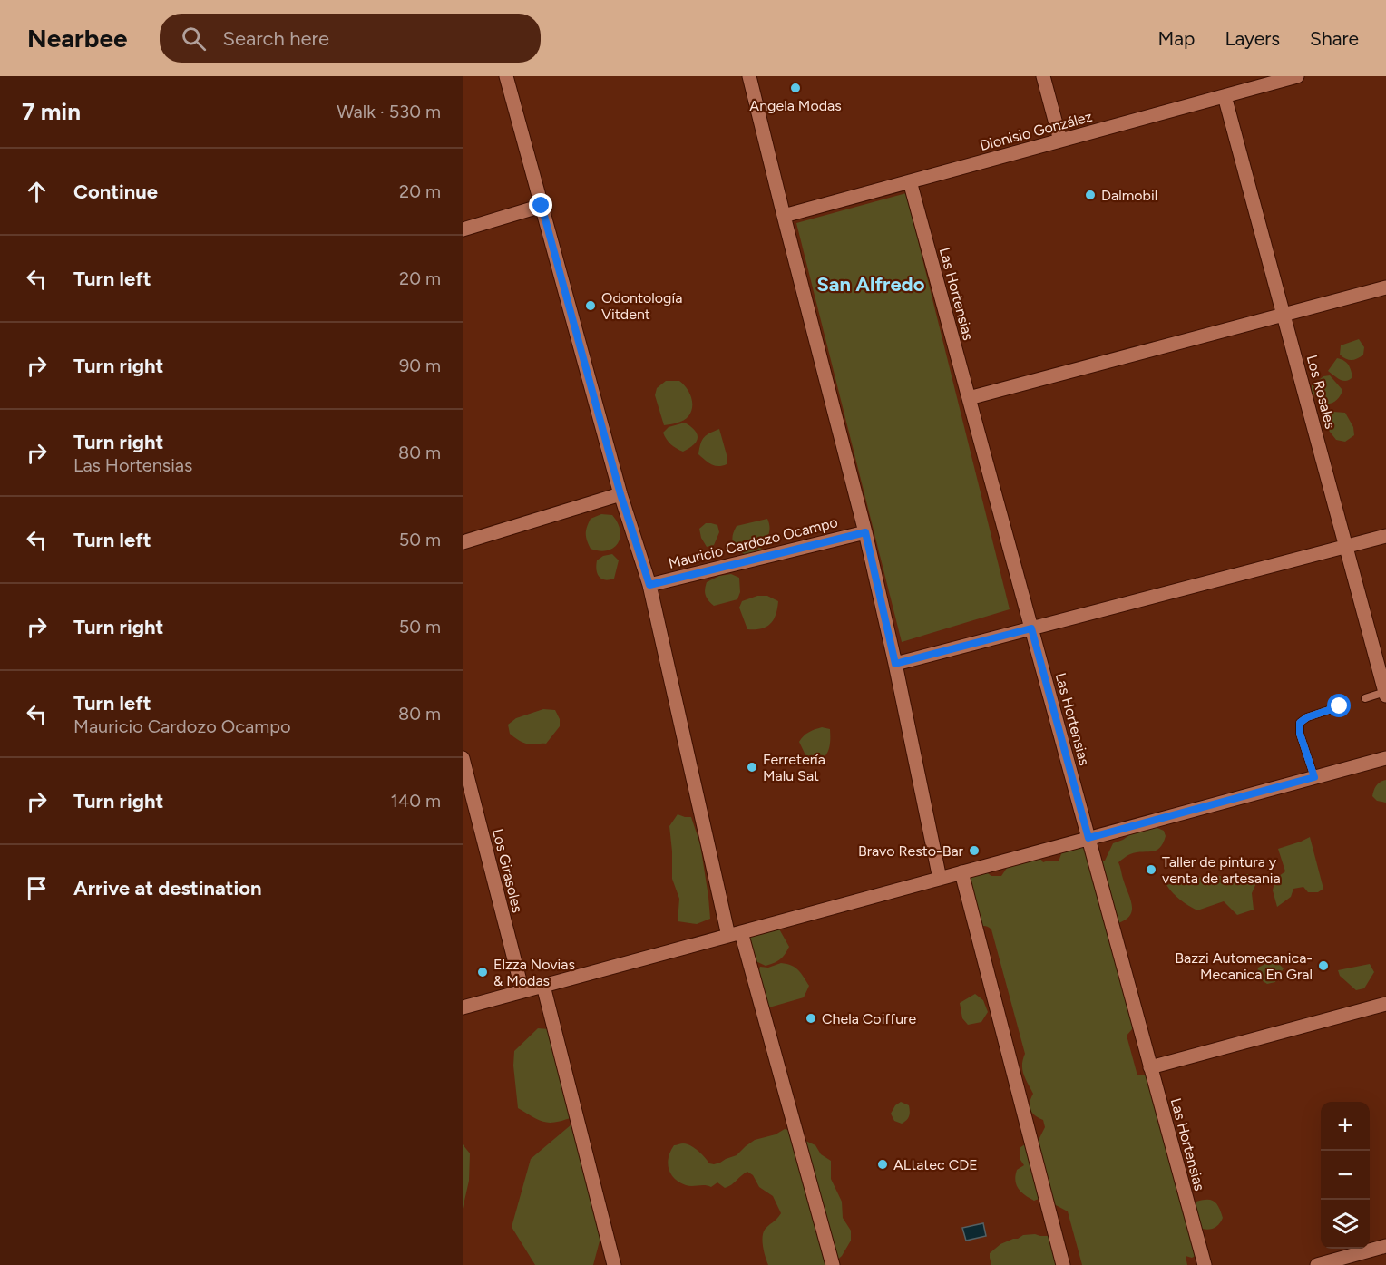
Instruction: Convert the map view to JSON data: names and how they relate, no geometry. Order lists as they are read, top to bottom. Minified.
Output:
{"streets":{"street":["Dionisio González","Las Hortensias","Los Rosales","Mauricio Cardozo Ocampo","Los Girasoles"]},"crossings":[["Dionisio González","Las Hortensias"],["Dionisio González","Los Rosales"]],"districts":["San Alfredo"],"places":["Angela Modas","Dalmobil","Odontología Vitdent","Ferretería Malu Sat","Bravo Resto-Bar","Taller de pintura y venta de artesania","Bazzi Automecanica- Mecanica En Gral","Elzza Novias & Modas","Chela Coiffure","ALtatec CDE"],"page":{"header":"Nearbee","search":"Search here","nav":["Map","Layers","Share"],"heading":["7 min","Walk · 530 m"],"list":[["Continue","20 m"],["Turn left","20 m"],["Turn right","90 m"],["Turn right","Las Hortensias","80 m"],["Turn left","50 m"],["Turn right","50 m"],["Turn left","Mauricio Cardozo Ocampo","80 m"],["Turn right","140 m"],"Arrive at destination"],"map_buttons":["+","−"]}}
